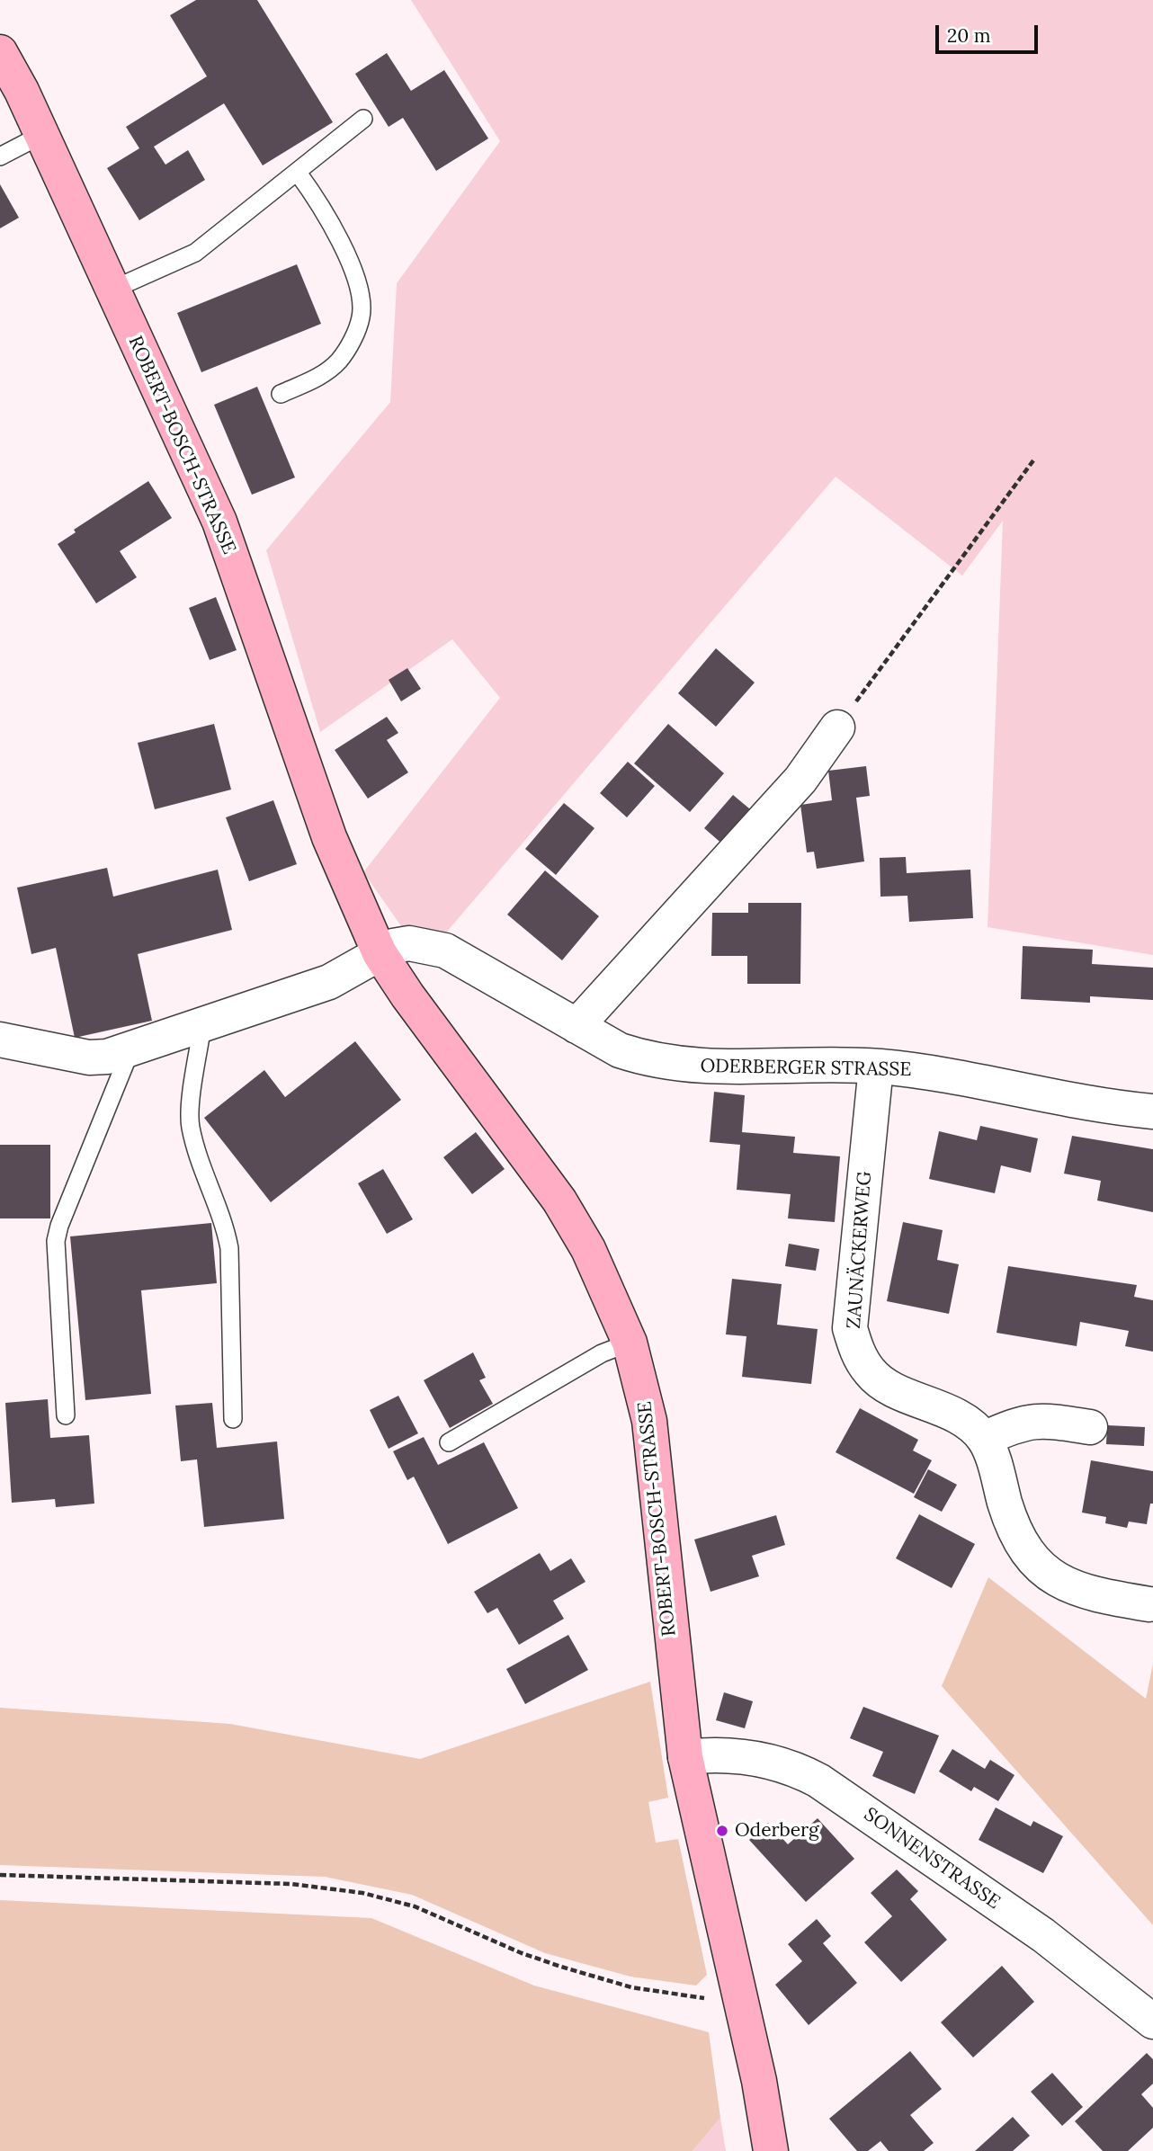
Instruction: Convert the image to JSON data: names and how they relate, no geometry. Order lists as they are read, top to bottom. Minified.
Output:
{"streets":{"main road":["ROBERT-BOSCH-STRASSE"],"street":["ODERBERGER STRASSE","ZAUNÄCKERWEG","SONNENSTRASSE"]},"crossings":[["ROBERT-BOSCH-STRASSE","ODERBERGER STRASSE"],["ROBERT-BOSCH-STRASSE","SONNENSTRASSE"],["ODERBERGER STRASSE","ZAUNÄCKERWEG"]],"places":["Oderberg"],"scale_bar":"20 m"}
